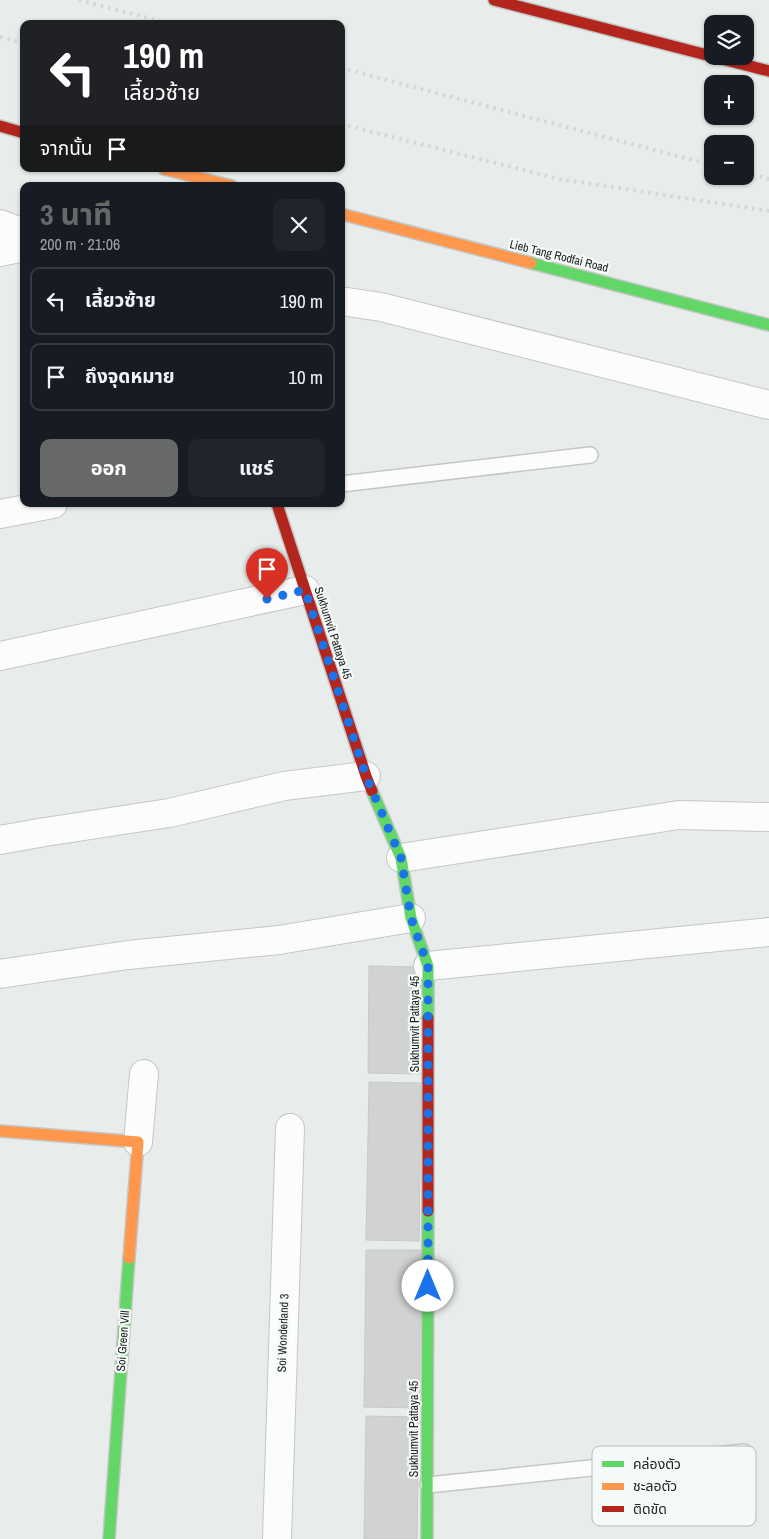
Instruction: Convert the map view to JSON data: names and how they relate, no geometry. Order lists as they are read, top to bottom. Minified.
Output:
{"streets":{"street":["Lieb Tang Rodfai Road","Sukhumvit Pattaya 45","Soi Wonderland 3","Soi Green Vill"]},"legend":["คล่องตัว","ชะลอตัว","ติดขัด"],"page":{"map_buttons":["+","−"],"turn":["190 m","เลี้ยวซ้าย"],"then":"จากนั้น","heading":["3 นาที","200 m · 21:06"],"list":[{"name":"เลี้ยวซ้าย","value":"190 m"},{"name":"ถึงจุดหมาย","value":"10 m"}],"buttons":["ออก","แชร์"]}}
